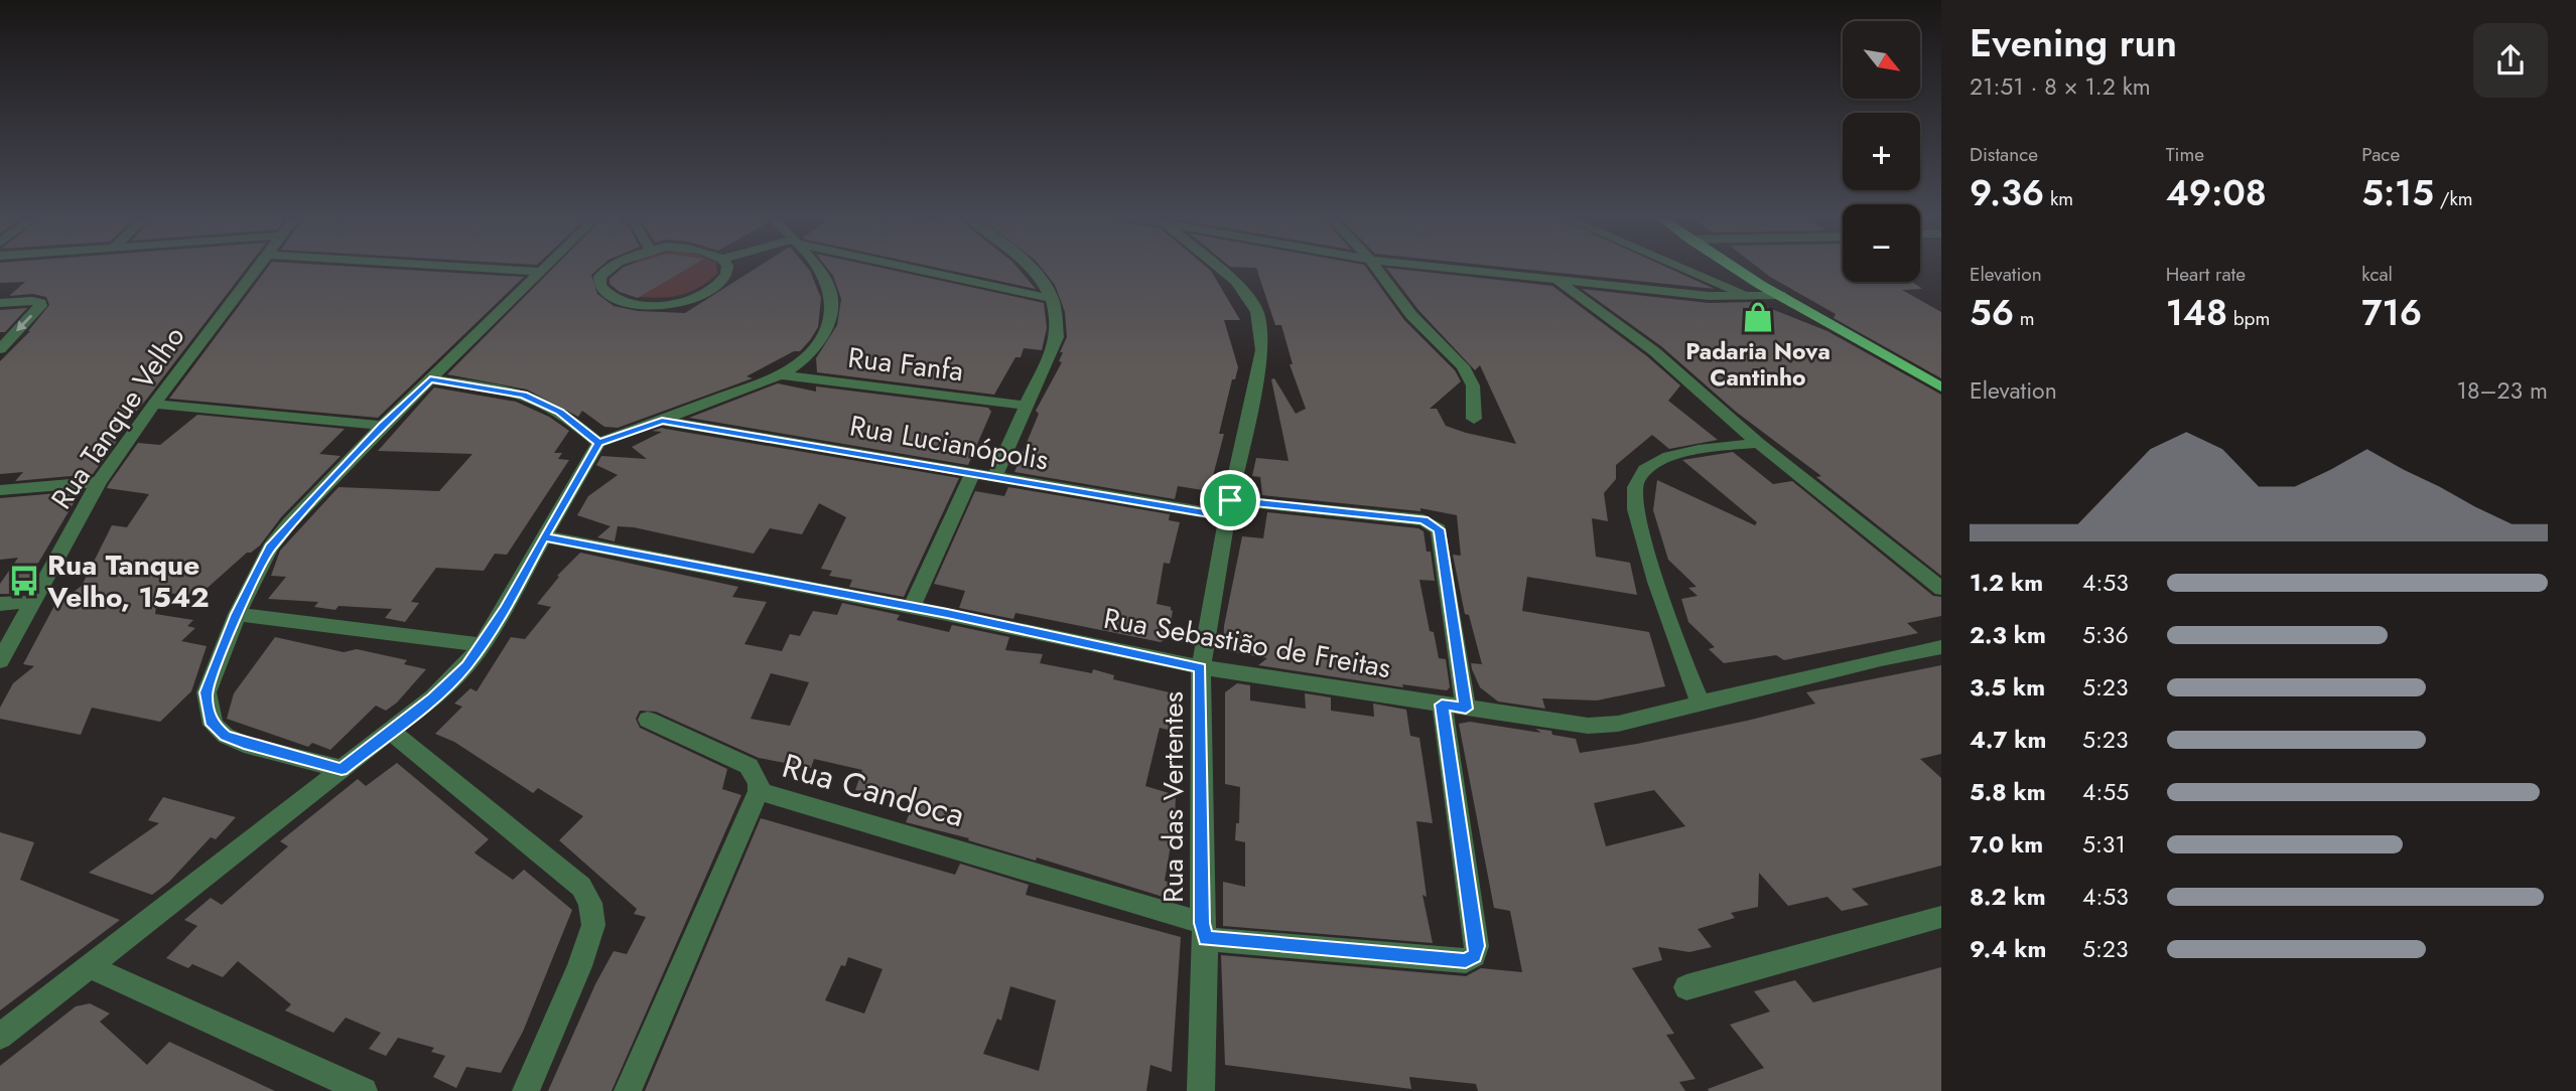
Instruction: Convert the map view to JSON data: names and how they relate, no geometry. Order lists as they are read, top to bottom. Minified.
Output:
{"streets":{"street":["Rua Fanfa","Rua Tanque Velho","Rua Lucianópolis","Rua Sebastião de Freitas","Rua Candoca","Rua das Vertentes"]},"crossings":[["Rua Lucianópolis","Rua Sebastião de Freitas"],["Rua Lucianópolis","Rua das Vertentes"],["Rua Sebastião de Freitas","Rua Candoca"],["Rua Sebastião de Freitas","Rua das Vertentes"],["Rua Candoca","Rua das Vertentes"]],"places":{"shop":["Padaria Nova Cantinho"],"bus stop":["Rua Tanque Velho, 1542"]},"north":"bottom right","page":{"heading":["Evening run","21:51 · 8 × 1.2 km"],"map_buttons":["+","−"],"stats":[["Distance","9.36 km"],["Time","49:08"],["Pace","5:15 /km"],["Elevation","56 m"],["Heart rate","148 bpm"],["kcal","716"]],"chart":["Elevation","18–23 m"],"list":[{"name":"1.2 km","note":"4:53"},{"name":"2.3 km","note":"5:36"},{"name":"3.5 km","note":"5:23"},{"name":"4.7 km","note":"5:23"},{"name":"5.8 km","note":"4:55"},{"name":"7.0 km","note":"5:31"},{"name":"8.2 km","note":"4:53"},{"name":"9.4 km","note":"5:23"}]}}
